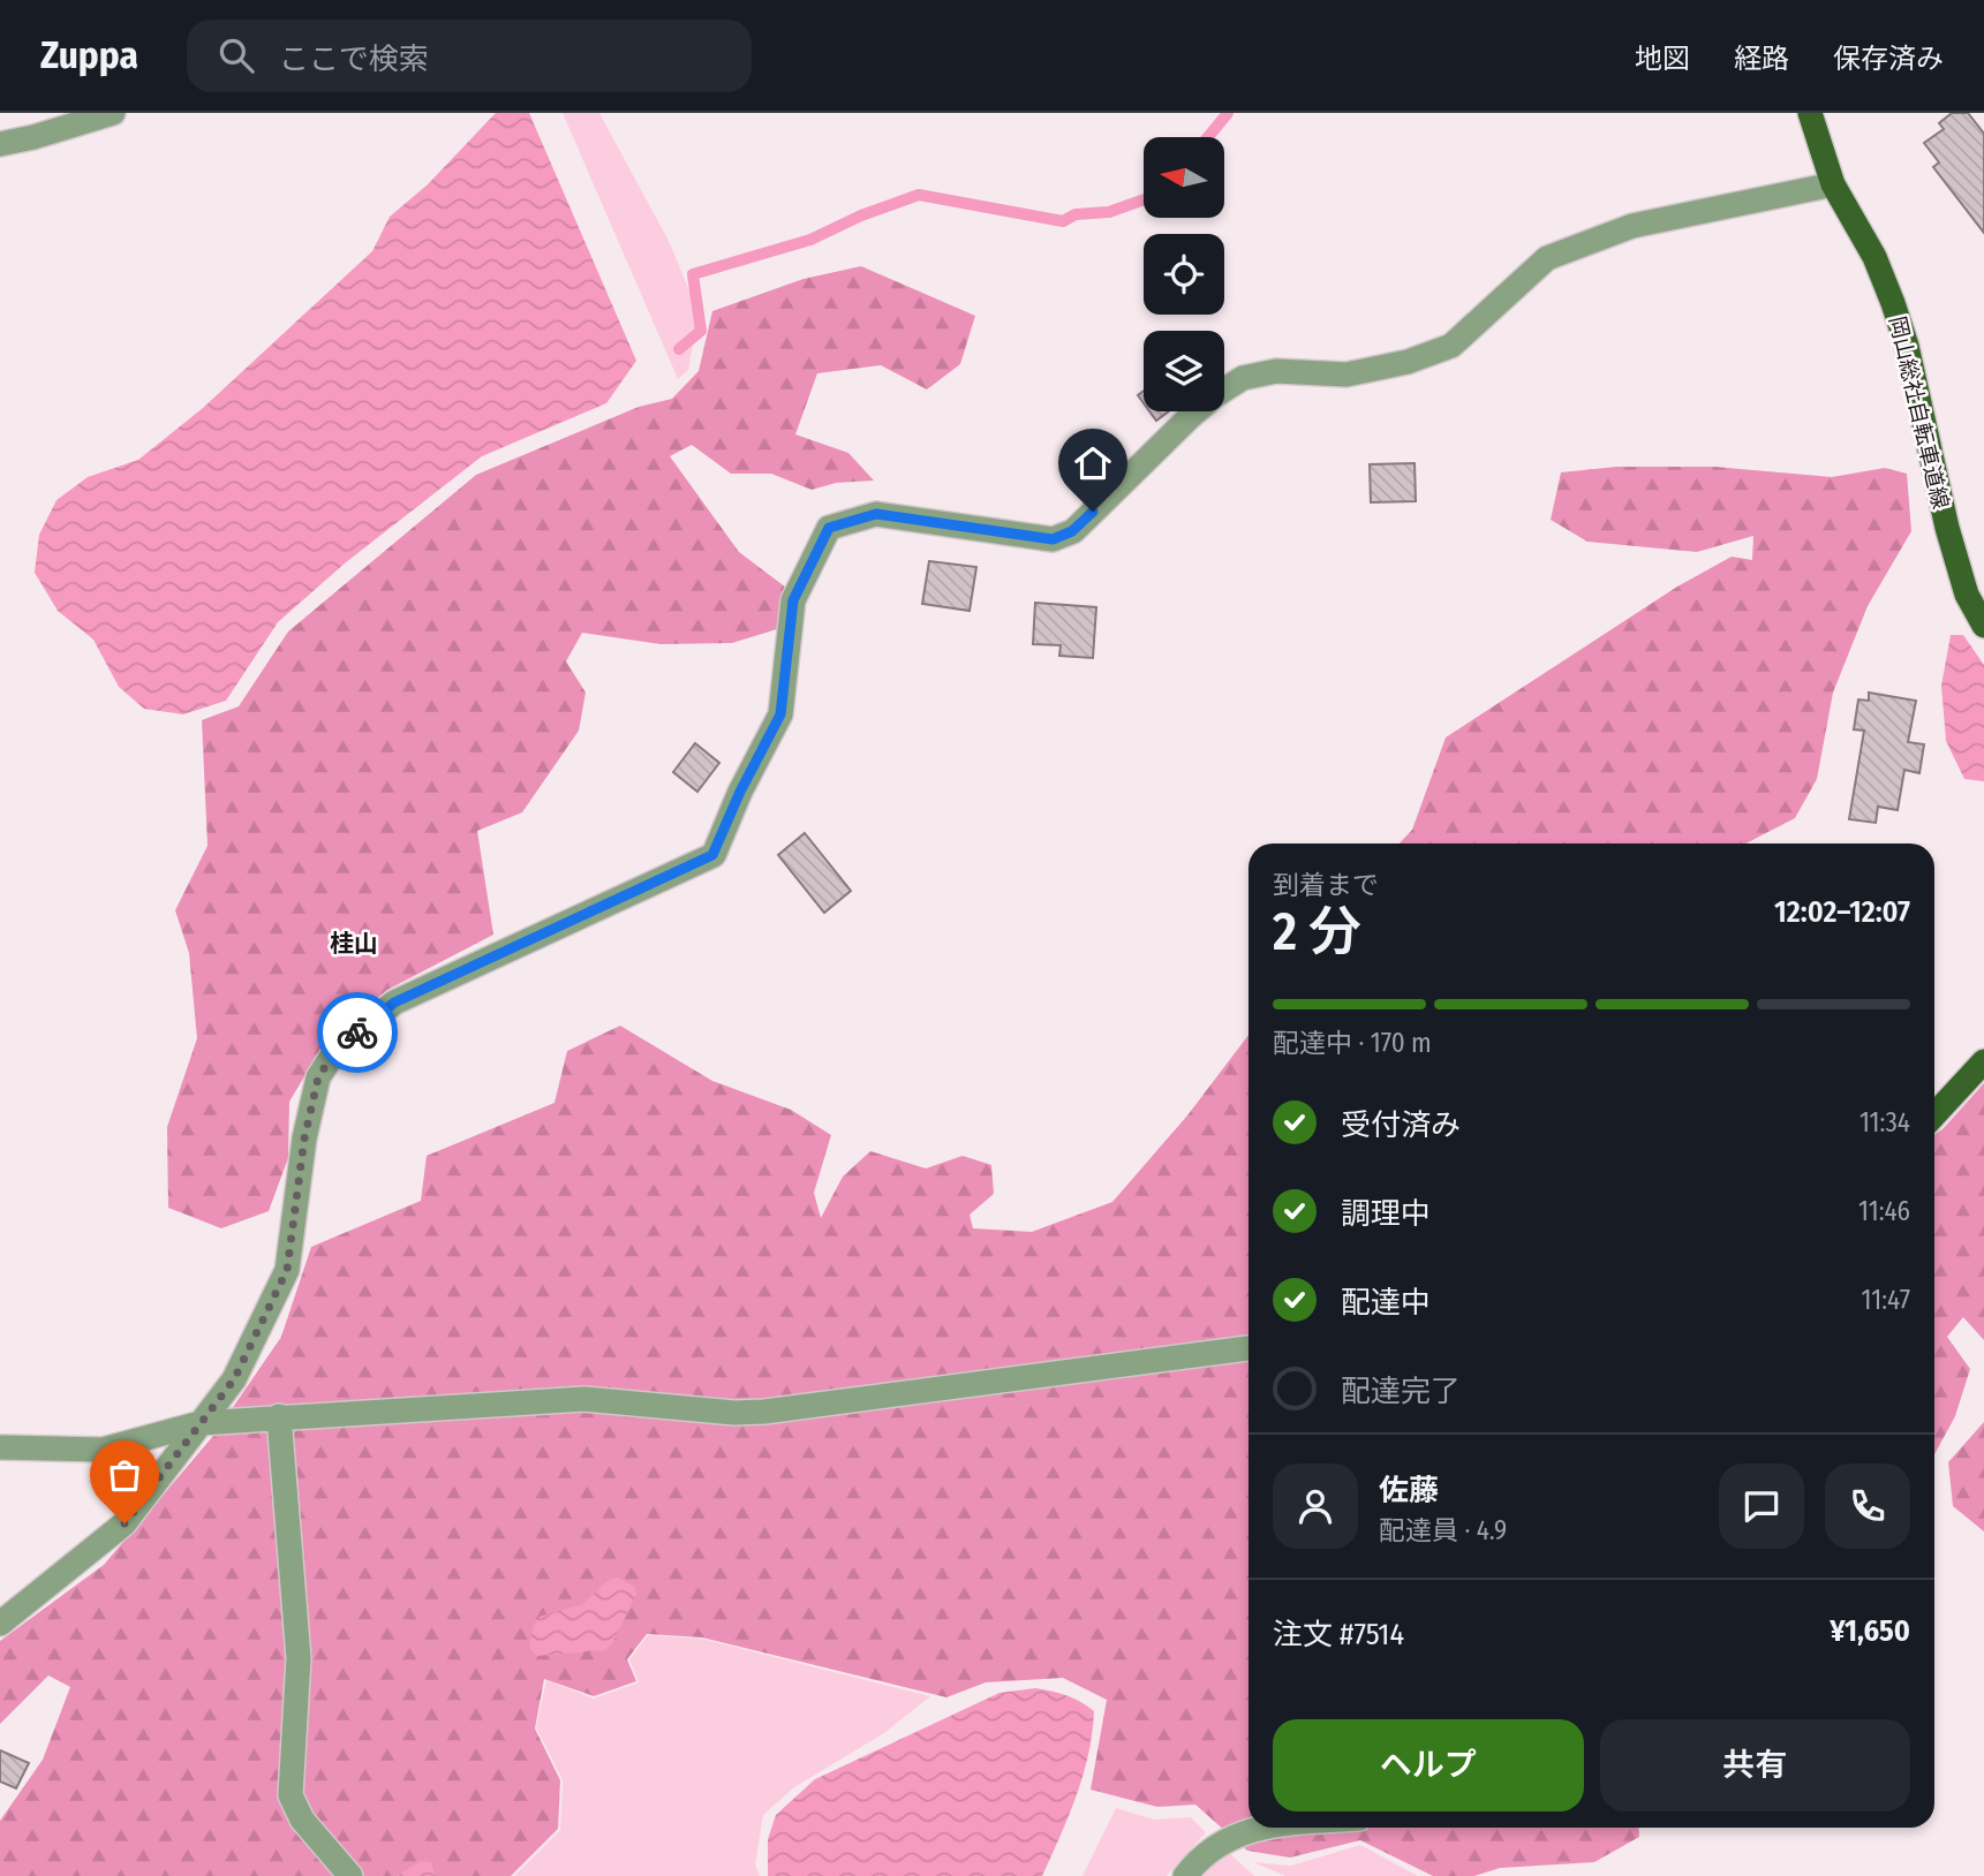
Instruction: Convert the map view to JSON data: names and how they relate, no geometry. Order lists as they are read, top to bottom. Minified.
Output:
{"streets":{"main road":["岡山総社自転車道線"]},"districts":["桂山"],"north":"left","page":{"header":"Zuppa","search":"ここで検索","nav":["地図","経路","保存済み"],"heading":["2 分","到着まで","12:02–12:07"],"panel":["佐藤","配達員 · 4.9","注文 #7514","¥1,650"],"bar":"配達中 · 170 m","list":[["受付済み","11:34"],["調理中","11:46"],["配達中","11:47"],"配達完了"],"buttons":["ヘルプ","共有"]}}
